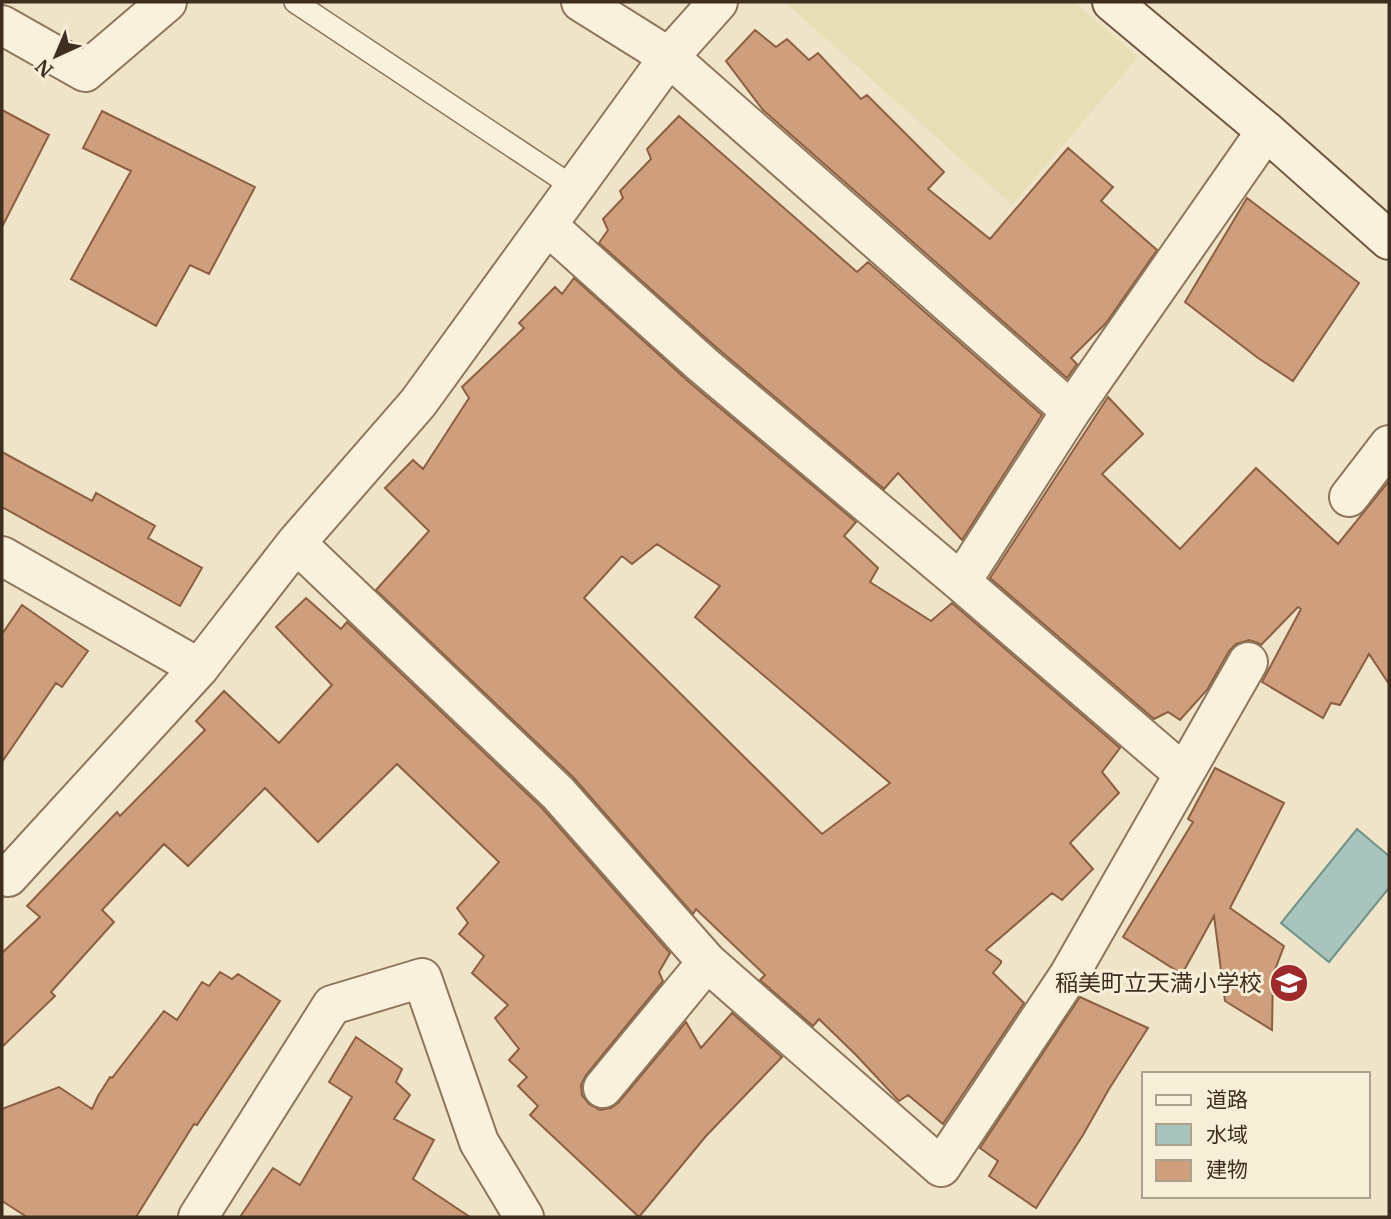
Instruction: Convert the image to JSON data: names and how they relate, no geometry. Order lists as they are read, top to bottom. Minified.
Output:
{"places":{"school or university":["稲美町立天満小学校"]},"legend":["道路","水域","建物"],"north":"bottom left"}
